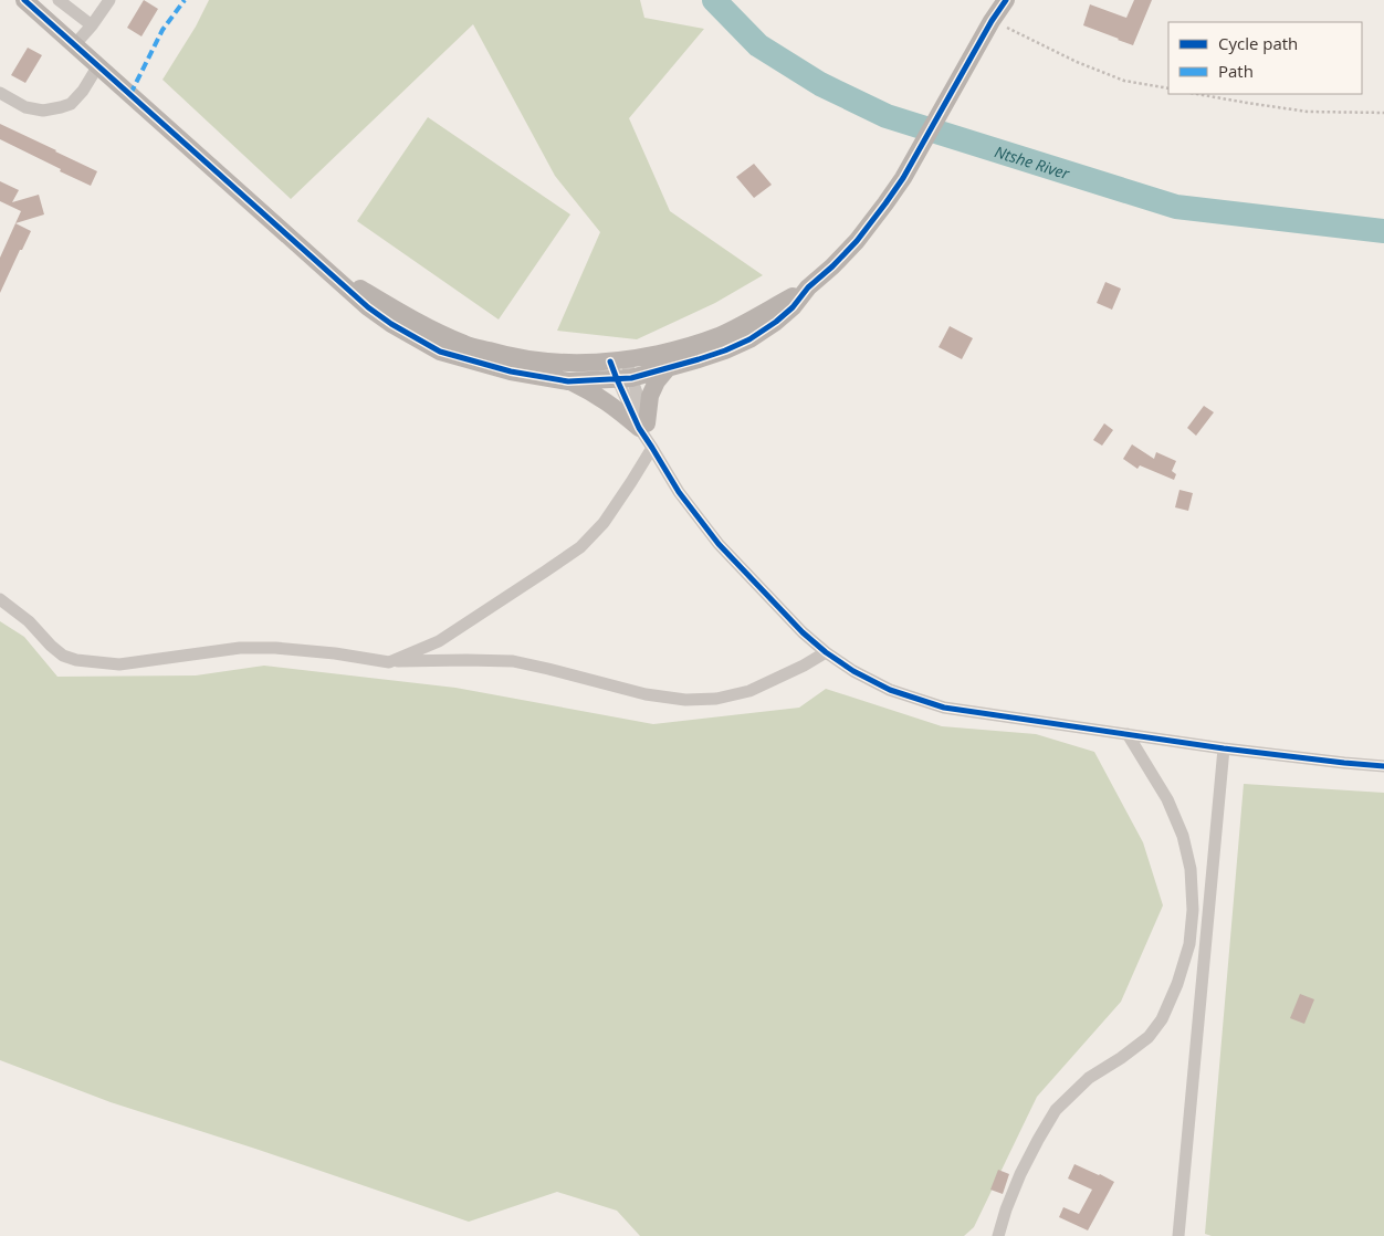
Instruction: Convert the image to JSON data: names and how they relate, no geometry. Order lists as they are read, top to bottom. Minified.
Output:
{"water":["Ntshe River"],"legend":["Cycle path","Path"]}
